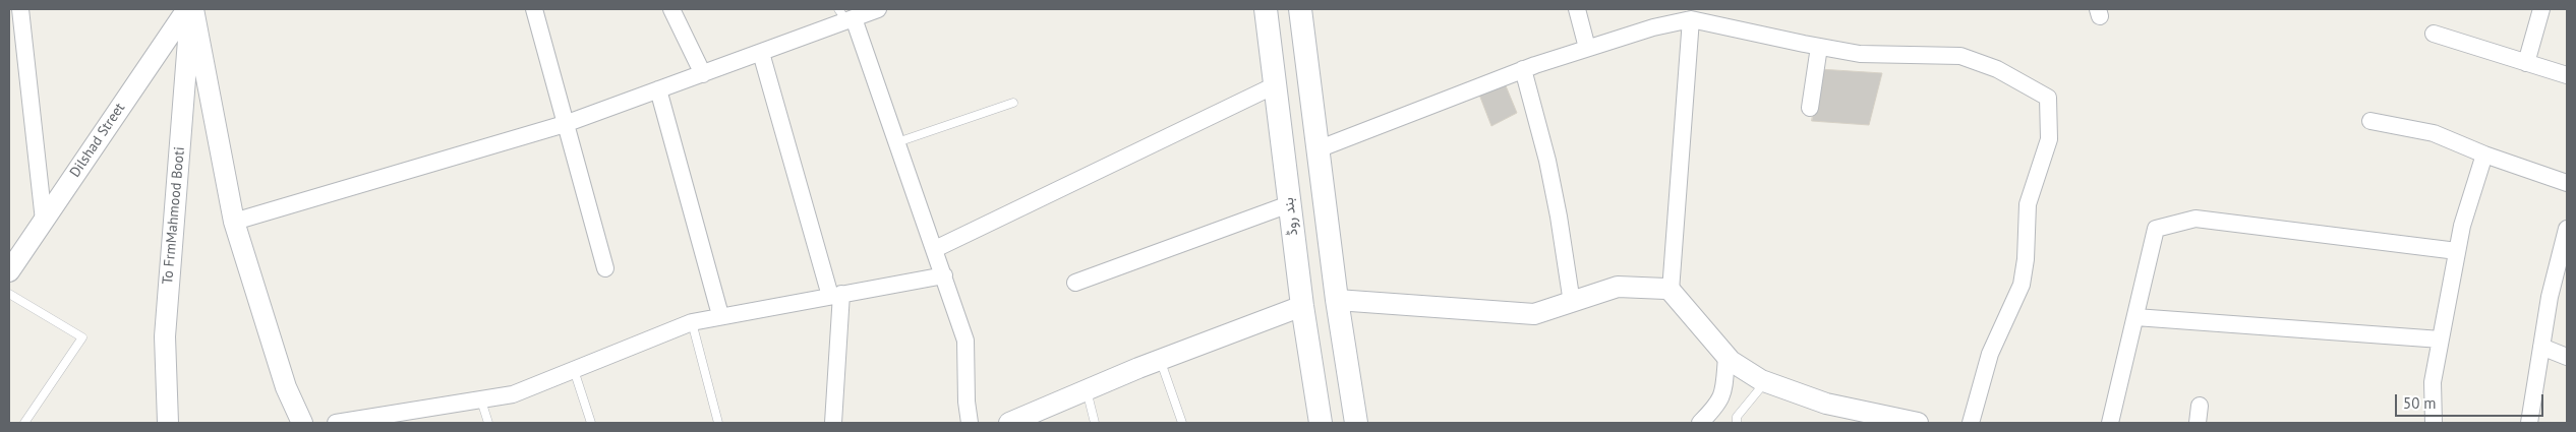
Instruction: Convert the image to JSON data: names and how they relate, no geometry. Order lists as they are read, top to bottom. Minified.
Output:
{"streets":{"main road":["بند روڈ"],"street":["Dilshad Street","To FrmMahmood Booti"]},"scale_bar":"50 m"}
